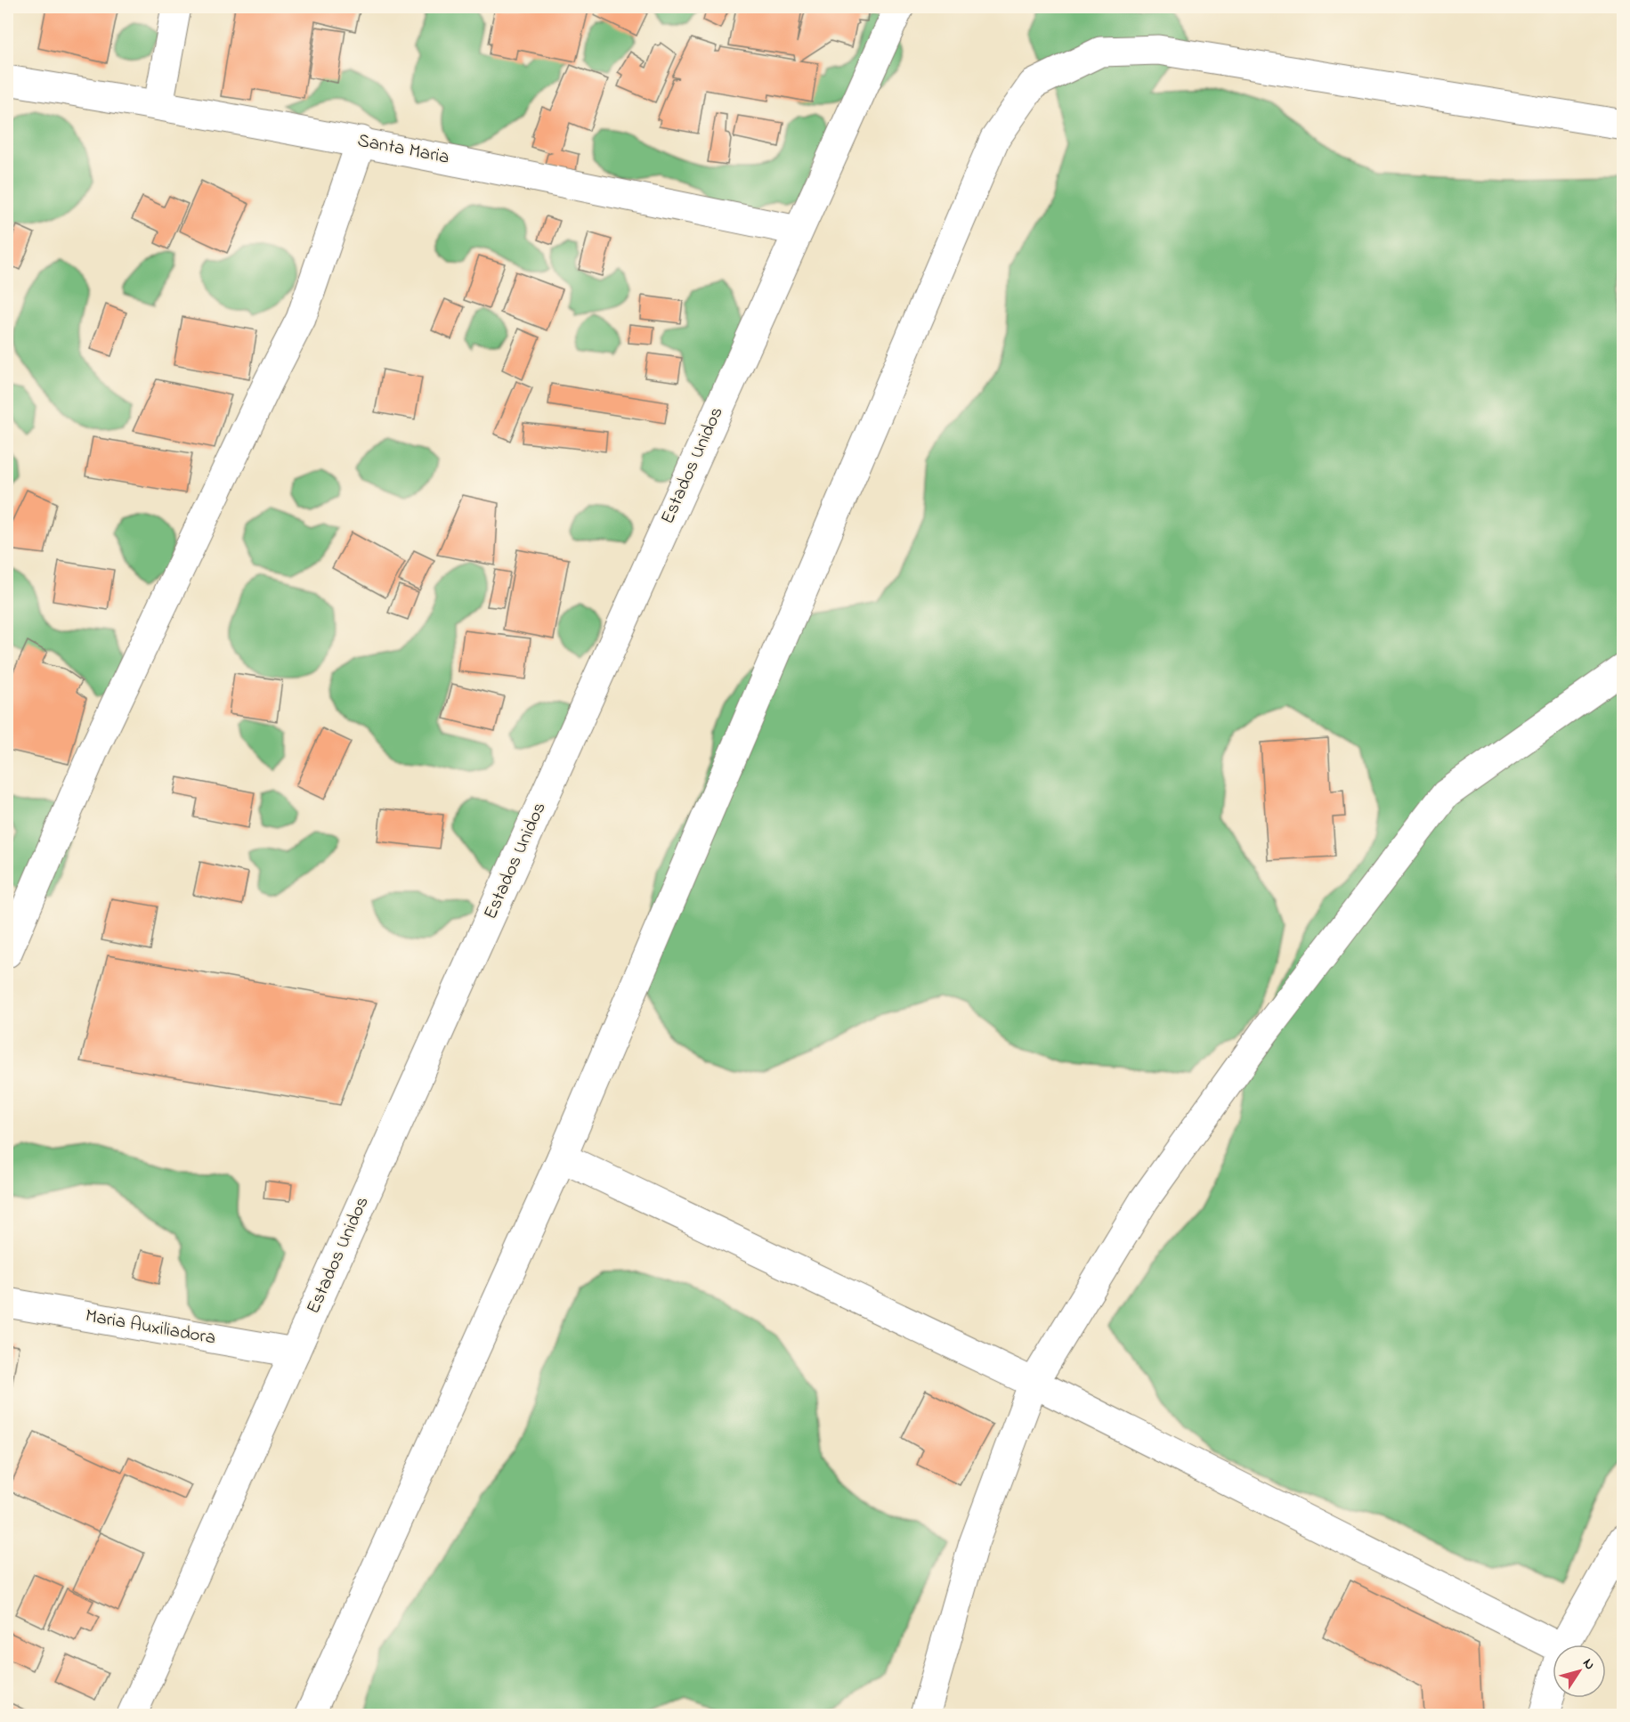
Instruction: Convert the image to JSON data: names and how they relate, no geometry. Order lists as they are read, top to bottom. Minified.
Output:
{"streets":{"street":["Santa Maria","Estados Unidos","Maria Auxiliadora"]},"crossings":[["Santa Maria","Estados Unidos"],["Estados Unidos","Maria Auxiliadora"]],"north":"top right"}
